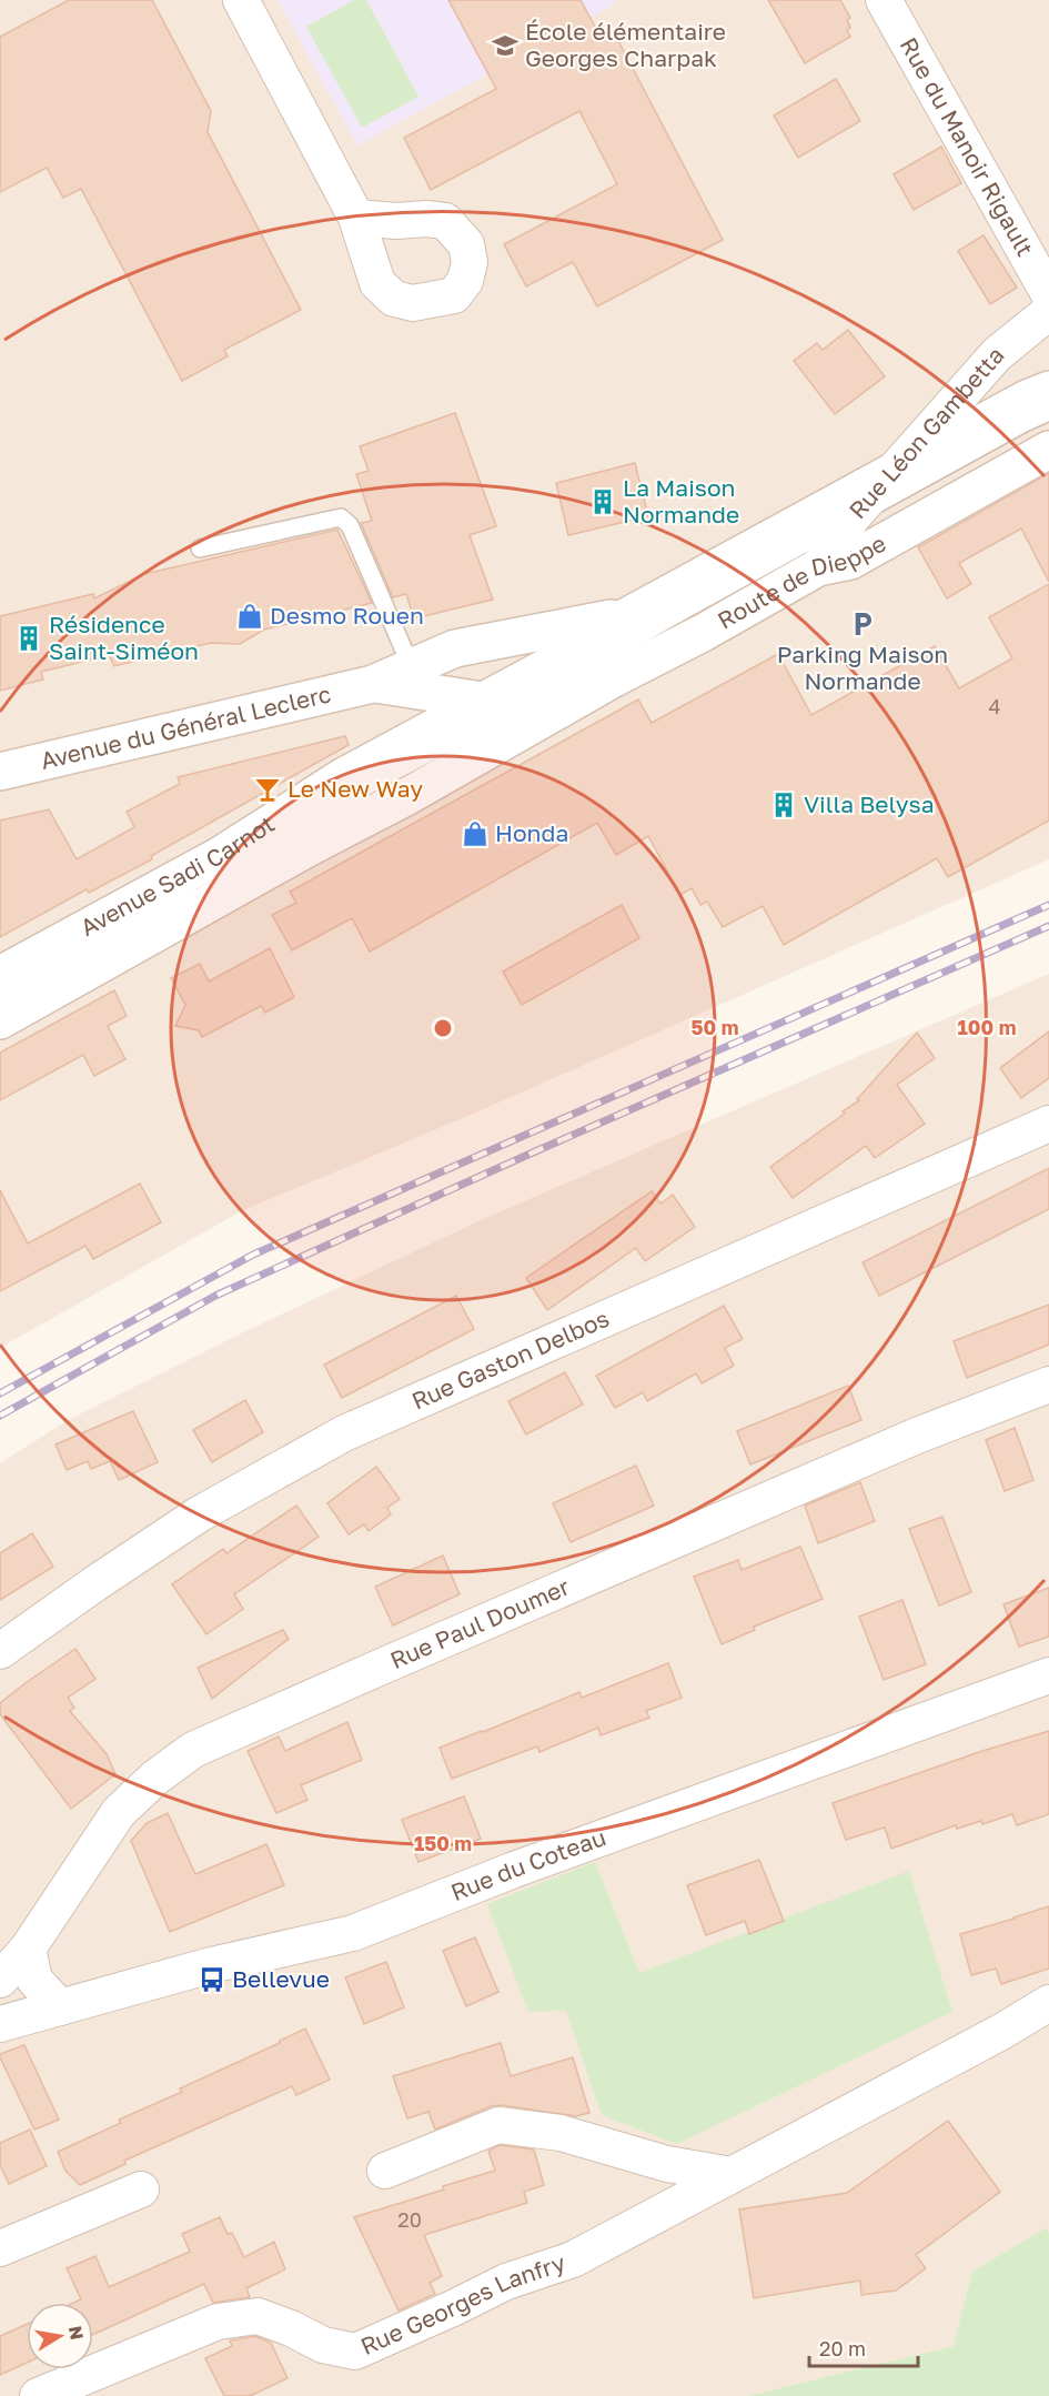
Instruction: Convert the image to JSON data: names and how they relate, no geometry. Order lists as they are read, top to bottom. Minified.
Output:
{"streets":{"main road":["Route de Dieppe","Avenue du Général Leclerc","Avenue Sadi Carnot"],"street":["Rue du Manoir Rigault","Rue Léon Gambetta","Rue Gaston Delbos","Rue Paul Doumer","Rue du Coteau","Rue Georges Lanfry"]},"crossings":[["Rue Léon Gambetta","Route de Dieppe"],["Route de Dieppe","Avenue Sadi Carnot"]],"places":{"school or university":["École élémentaire Georges Charpak"],"building":["La Maison Normande","Résidence Saint-Siméon","Villa Belysa"],"shop":["Desmo Rouen","Honda"],"parking":["Parking Maison Normande"],"bar":["Le New Way"],"bus stop":["Bellevue"]},"house_numbers":["4","20"],"scale_bar":"20 m","north":"right","rings":["50 m","100 m","150 m"]}
